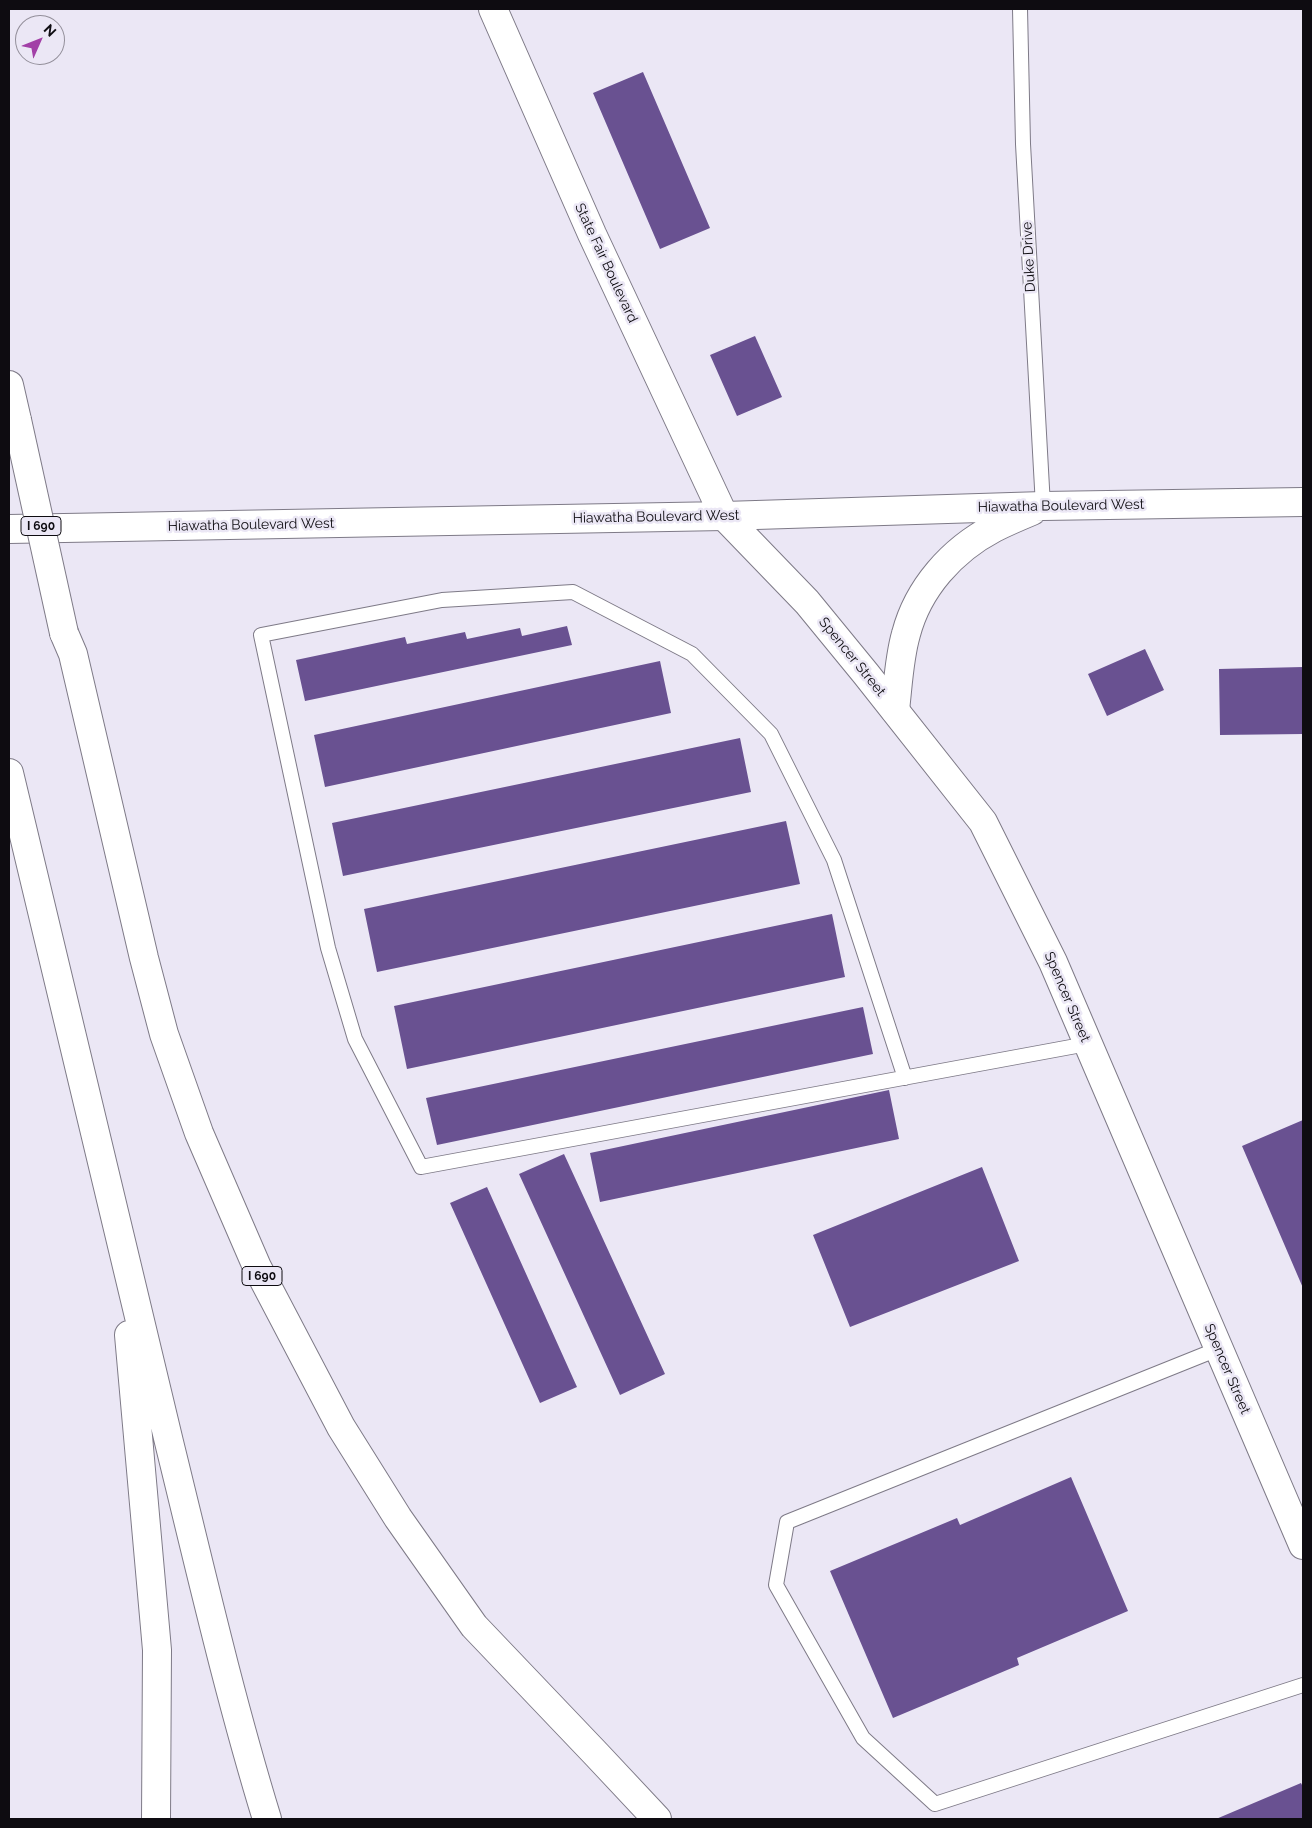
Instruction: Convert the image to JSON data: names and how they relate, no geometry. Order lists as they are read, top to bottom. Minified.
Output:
{"streets":{"main road":["State Fair Boulevard","Hiawatha Boulevard West","I 690","Spencer Street"],"lane":["Duke Drive"]},"crossings":[["Duke Drive","Hiawatha Boulevard West"],["State Fair Boulevard","Hiawatha Boulevard West"],["State Fair Boulevard","Spencer Street"],["Hiawatha Boulevard West","Spencer Street"]],"north":"top right"}
